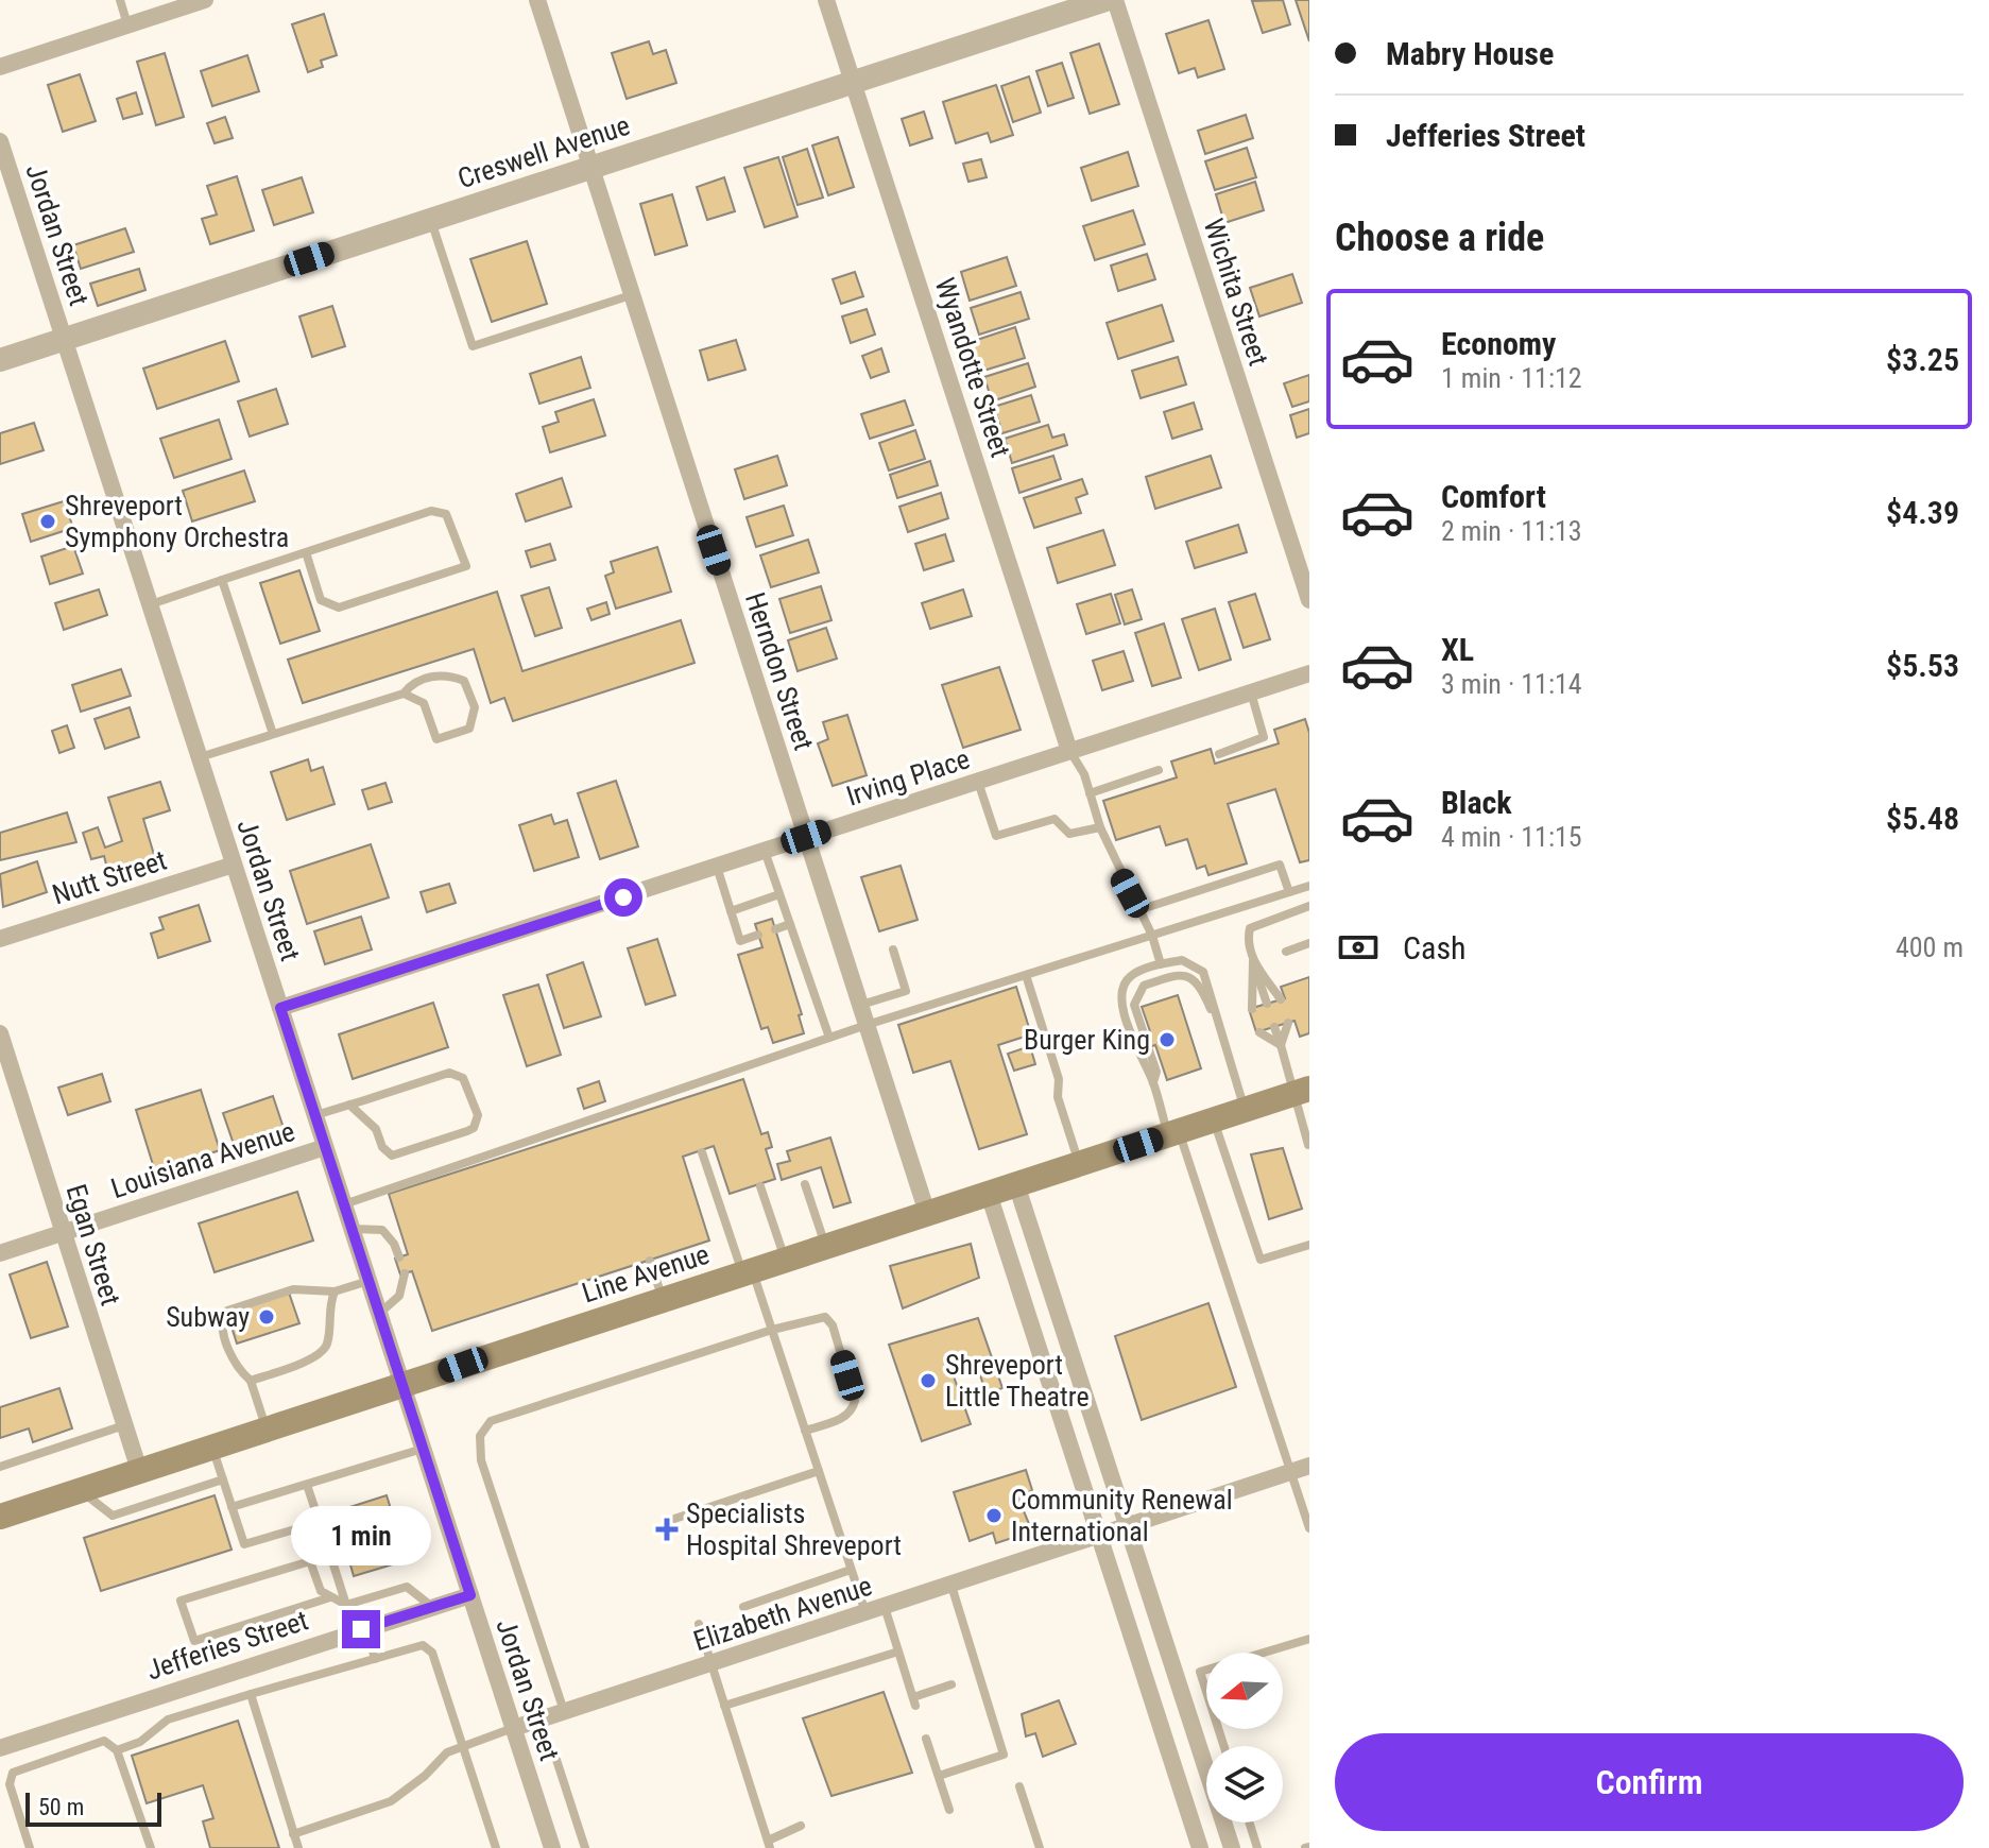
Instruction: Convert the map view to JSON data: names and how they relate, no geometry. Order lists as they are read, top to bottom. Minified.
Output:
{"streets":{"main road":["Line Avenue"],"street":["Creswell Avenue","Jordan Street","Wichita Street","Wyandotte Street","Herndon Street","Irving Place","Nutt Street","Louisiana Avenue","Egan Street","Elizabeth Avenue","Jefferies Street"]},"crossings":[["Creswell Avenue","Jordan Street"],["Creswell Avenue","Wyandotte Street"],["Creswell Avenue","Herndon Street"],["Jordan Street","Irving Place"],["Jordan Street","Nutt Street"],["Jordan Street","Louisiana Avenue"],["Jordan Street","Line Avenue"],["Jordan Street","Elizabeth Avenue"],["Jordan Street","Jefferies Street"],["Wyandotte Street","Irving Place"],["Herndon Street","Irving Place"],["Herndon Street","Line Avenue"],["Louisiana Avenue","Egan Street"],["Egan Street","Line Avenue"]],"places":{"other":["Shreveport Symphony Orchestra","Burger King","Subway","Shreveport Little Theatre","Community Renewal International"],"health":["Specialists Hospital Shreveport"]},"scale_bar":"50 m","north":"left","page":{"banner":["Mabry House","Jefferies Street"],"heading":"Choose a ride","list":[{"name":"Economy","note":"1 min · 11:12","value":"$3.25"},{"name":"Comfort","note":"2 min · 11:13","value":"$4.39"},{"name":"XL","note":"3 min · 11:14","value":"$5.53"},{"name":"Black","note":"4 min · 11:15","value":"$5.48"}],"pay":["Cash","400 m"],"bubble":"1 min","buttons":"Confirm","scale":"50 m"}}
